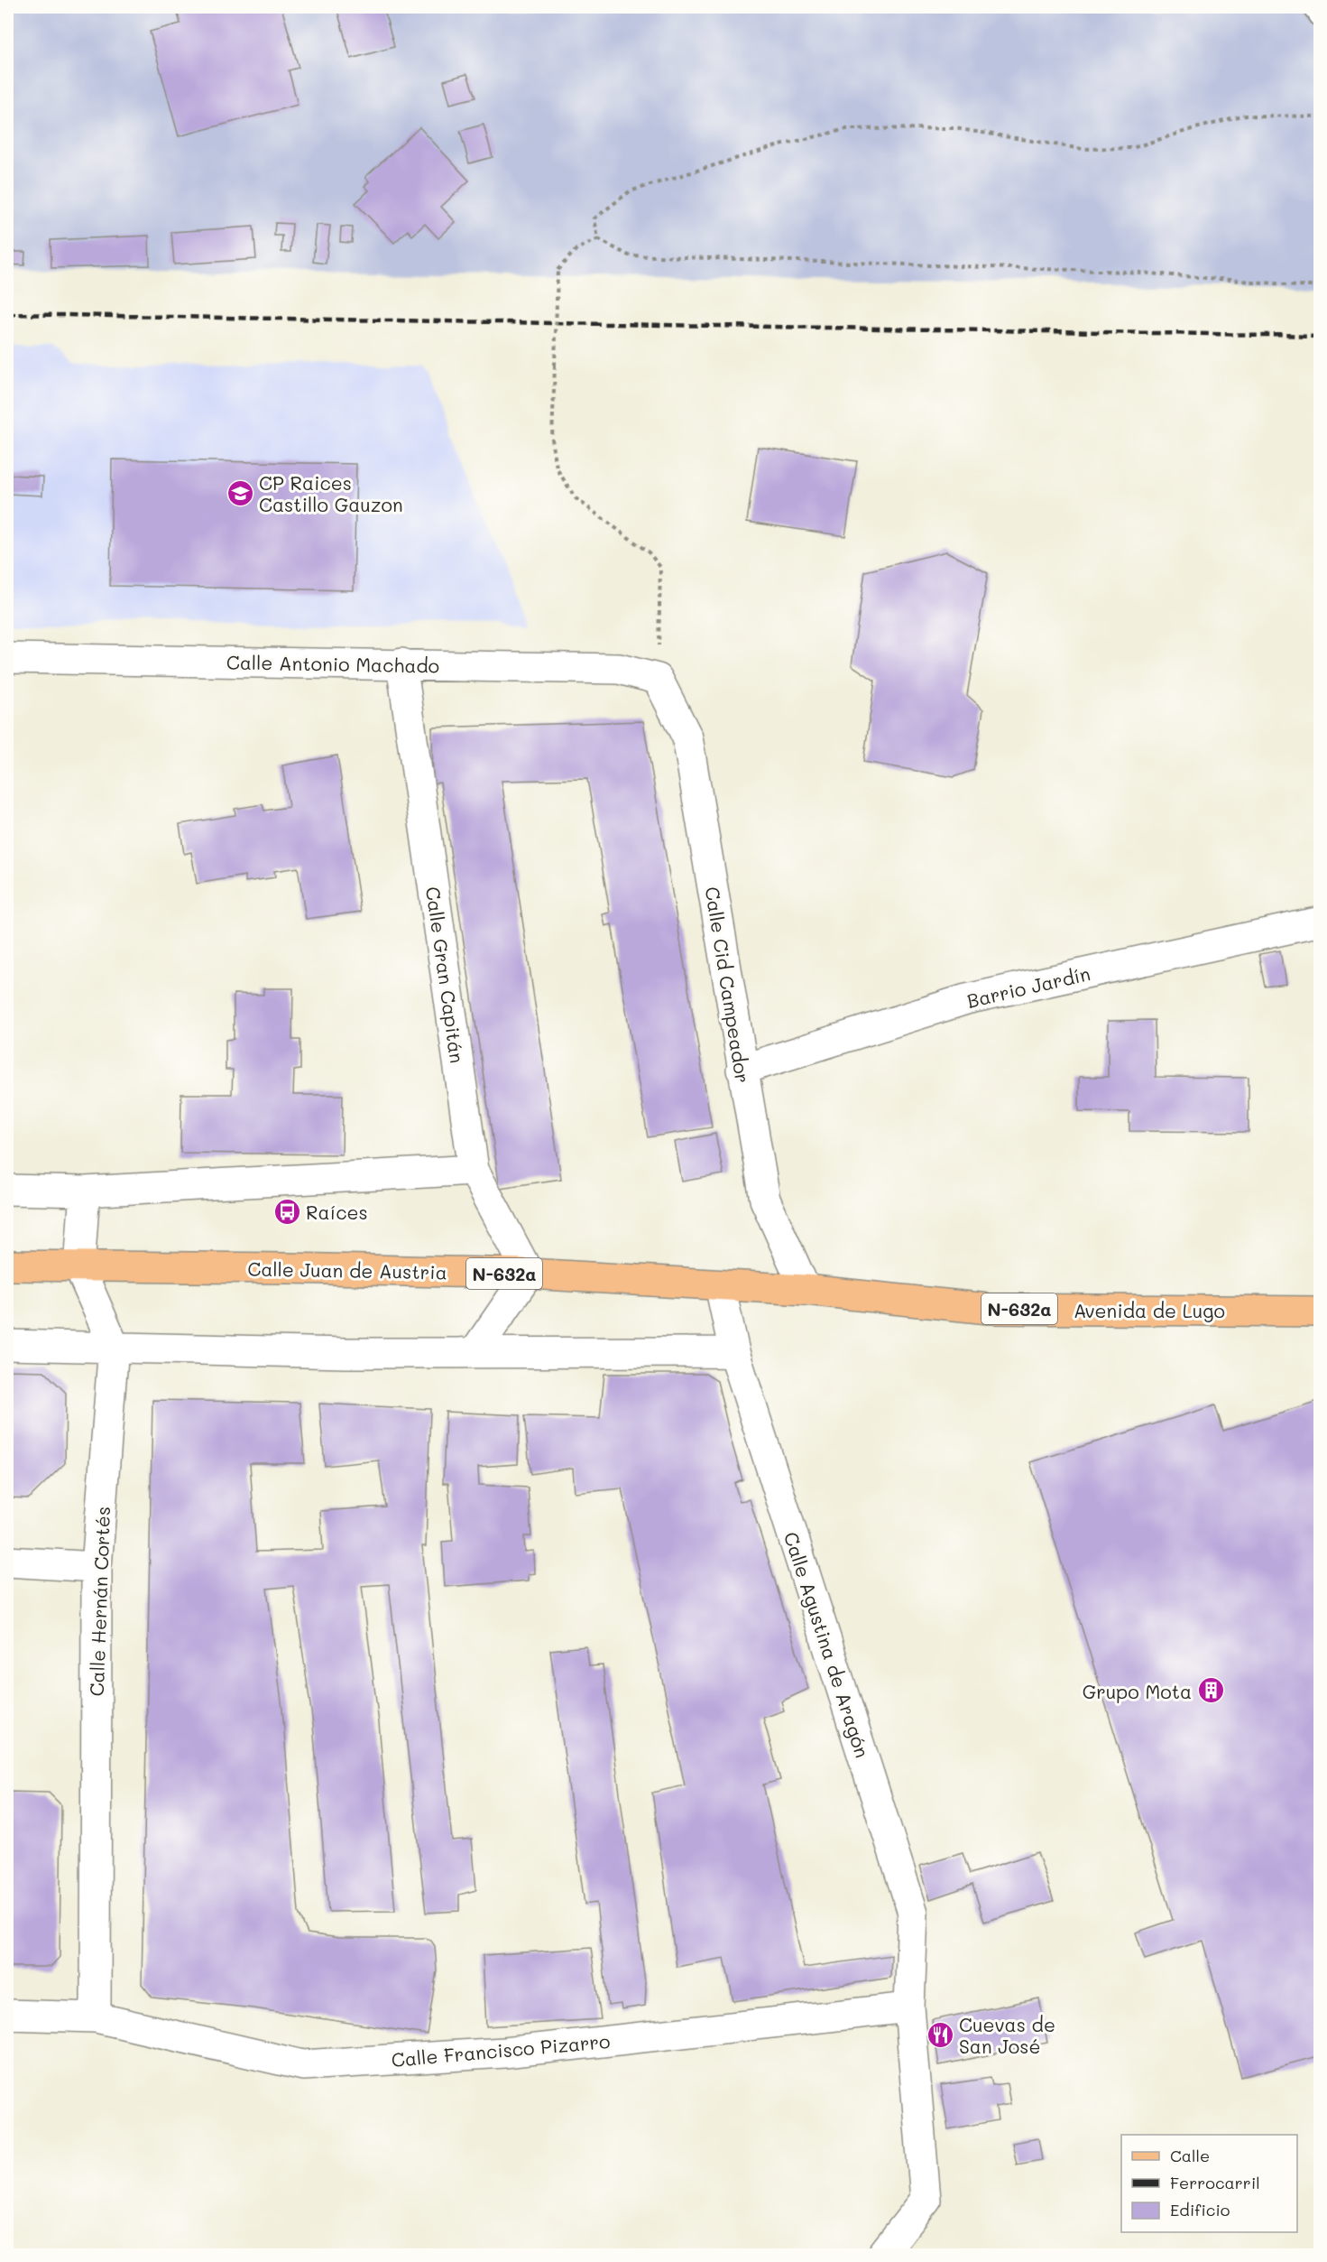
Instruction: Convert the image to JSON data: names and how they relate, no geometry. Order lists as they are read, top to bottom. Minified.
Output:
{"streets":{"main road":["Calle Juan de Austria","N-632a","Avenida de Lugo"],"street":["Calle Antonio Machado","Calle Gran Capitán","Calle Cid Campeador","Barrio Jardín","Calle Hernán Cortés","Calle Agustina de Aragón","Calle Francisco Pizarro"]},"crossings":[["Calle Antonio Machado","Calle Gran Capitán"],["Calle Antonio Machado","Calle Cid Campeador"],["Calle Gran Capitán","Calle Juan de Austria"],["Calle Cid Campeador","Barrio Jardín"],["Calle Cid Campeador","Avenida de Lugo"],["Calle Juan de Austria","Avenida de Lugo"],["Calle Juan de Austria","Calle Hernán Cortés"],["Calle Juan de Austria","Calle Agustina de Aragón"],["Avenida de Lugo","Calle Agustina de Aragón"],["Calle Hernán Cortés","Calle Francisco Pizarro"],["Calle Agustina de Aragón","Calle Francisco Pizarro"]],"places":{"school or university":["CP Raices Castillo Gauzon"],"bus stop":["Raíces"],"building":["Grupo Mota"],"restaurant":["Cuevas de San José"]},"legend":["Calle","Ferrocarril","Edificio"]}
